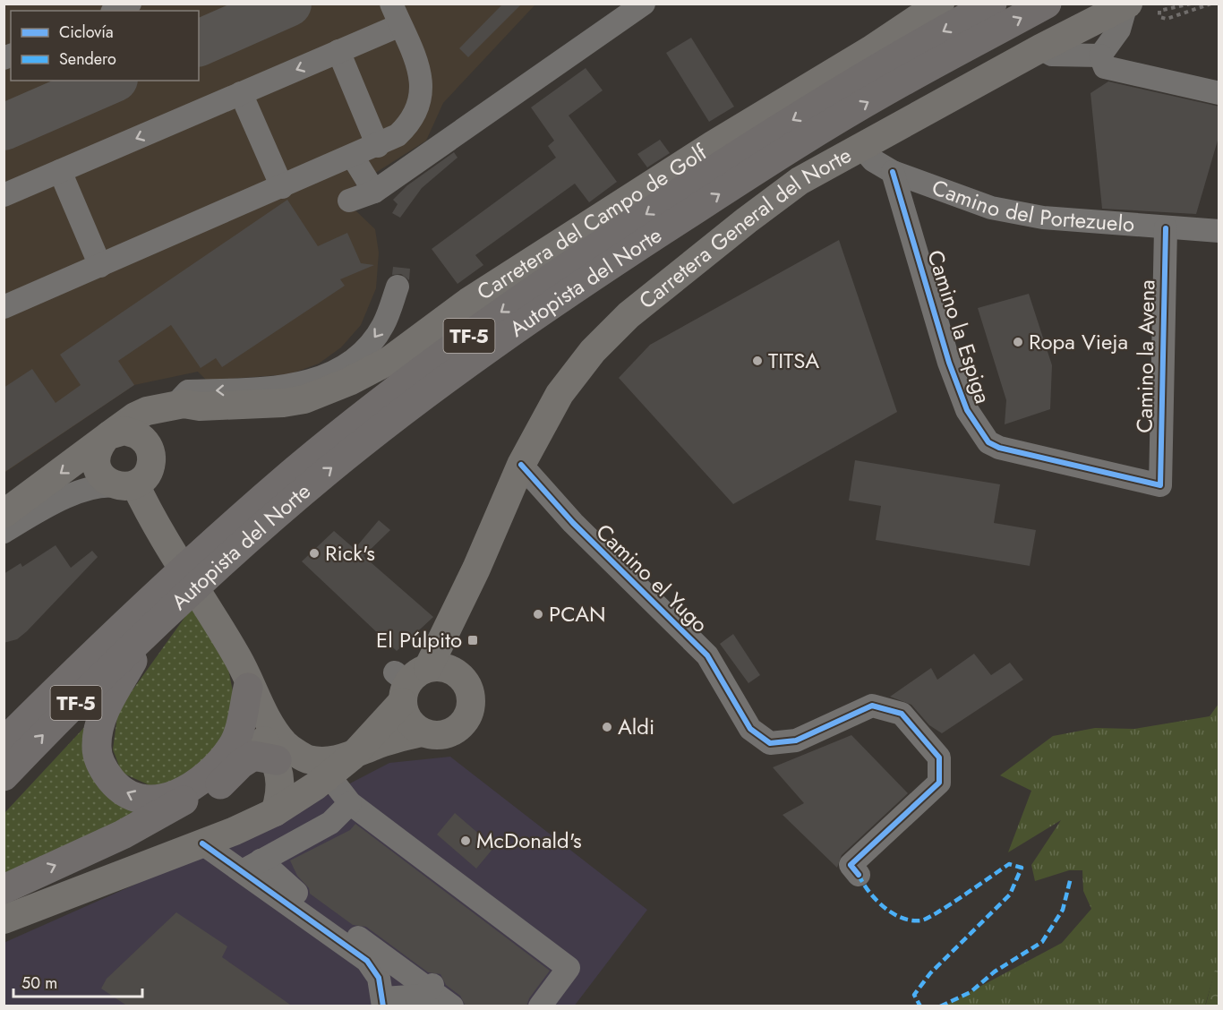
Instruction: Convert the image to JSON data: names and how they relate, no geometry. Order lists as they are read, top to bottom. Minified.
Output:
{"streets":{"highway":["Autopista del Norte","TF-5"],"main road":["Carretera del Campo de Golf","Carretera General del Norte"],"street":["Camino del Portezuelo","Camino la Espiga","Camino la Avena","Camino el Yugo"]},"crossings":[["Camino del Portezuelo","Carretera General del Norte"],["Camino del Portezuelo","Camino la Espiga"],["Camino del Portezuelo","Camino la Avena"],["Carretera General del Norte","Camino el Yugo"],["Camino la Espiga","Camino la Avena"]],"places":{"other":["Ropa Vieja","TITSA","Rick's","PCAN","Aldi","McDonald's"],"transit":["El Púlpito"]},"legend":["Ciclovía","Sendero"],"scale_bar":"50 m"}
